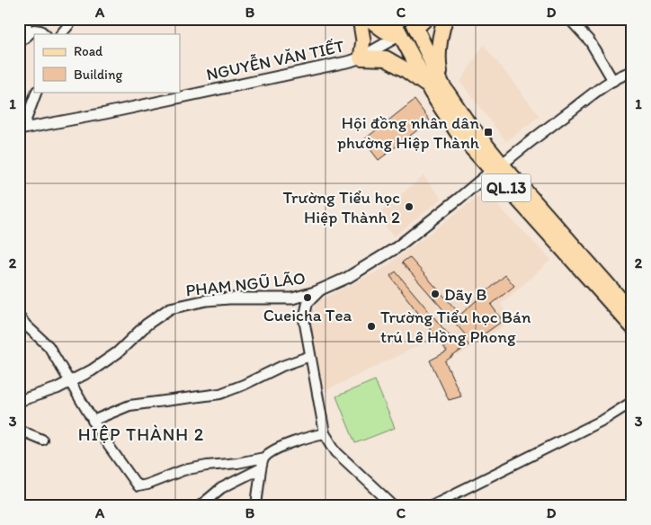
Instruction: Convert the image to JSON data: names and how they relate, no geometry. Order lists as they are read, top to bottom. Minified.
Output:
{"streets":{"highway":["QL.13"],"street":["NGUYỄN VĂN TIẾT","PHẠM NGŨ LÃO"]},"crossings":[["NGUYỄN VĂN TIẾT","QL.13"],["QL.13","PHẠM NGŨ LÃO"]],"districts":["HIỆP THÀNH 2"],"places":{"transit":["Hội đồng nhân dân phường Hiệp Thành"],"other":["Trường Tiểu học Hiệp Thành 2","Dãy B","Cueicha Tea","Trường Tiểu học Bán trú Lê Hồng Phong"]},"legend":["Road","Building"],"grid":{"columns":["A","B","C","D"],"rows":["1","2","3"]}}
